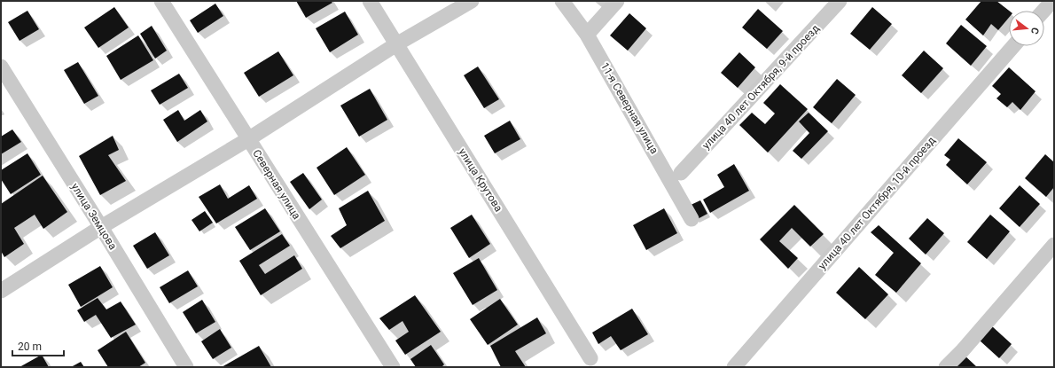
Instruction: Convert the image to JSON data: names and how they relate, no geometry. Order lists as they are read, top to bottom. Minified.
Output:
{"streets":{"street":["улица 40 лет Октября, 9-й проезд","11-я Северная улица","улица Крутова","Северная улица","улица 40 лет Октября, 10-й проезд","улица Земцова"]},"scale_bar":"20 m","north":"right"}
